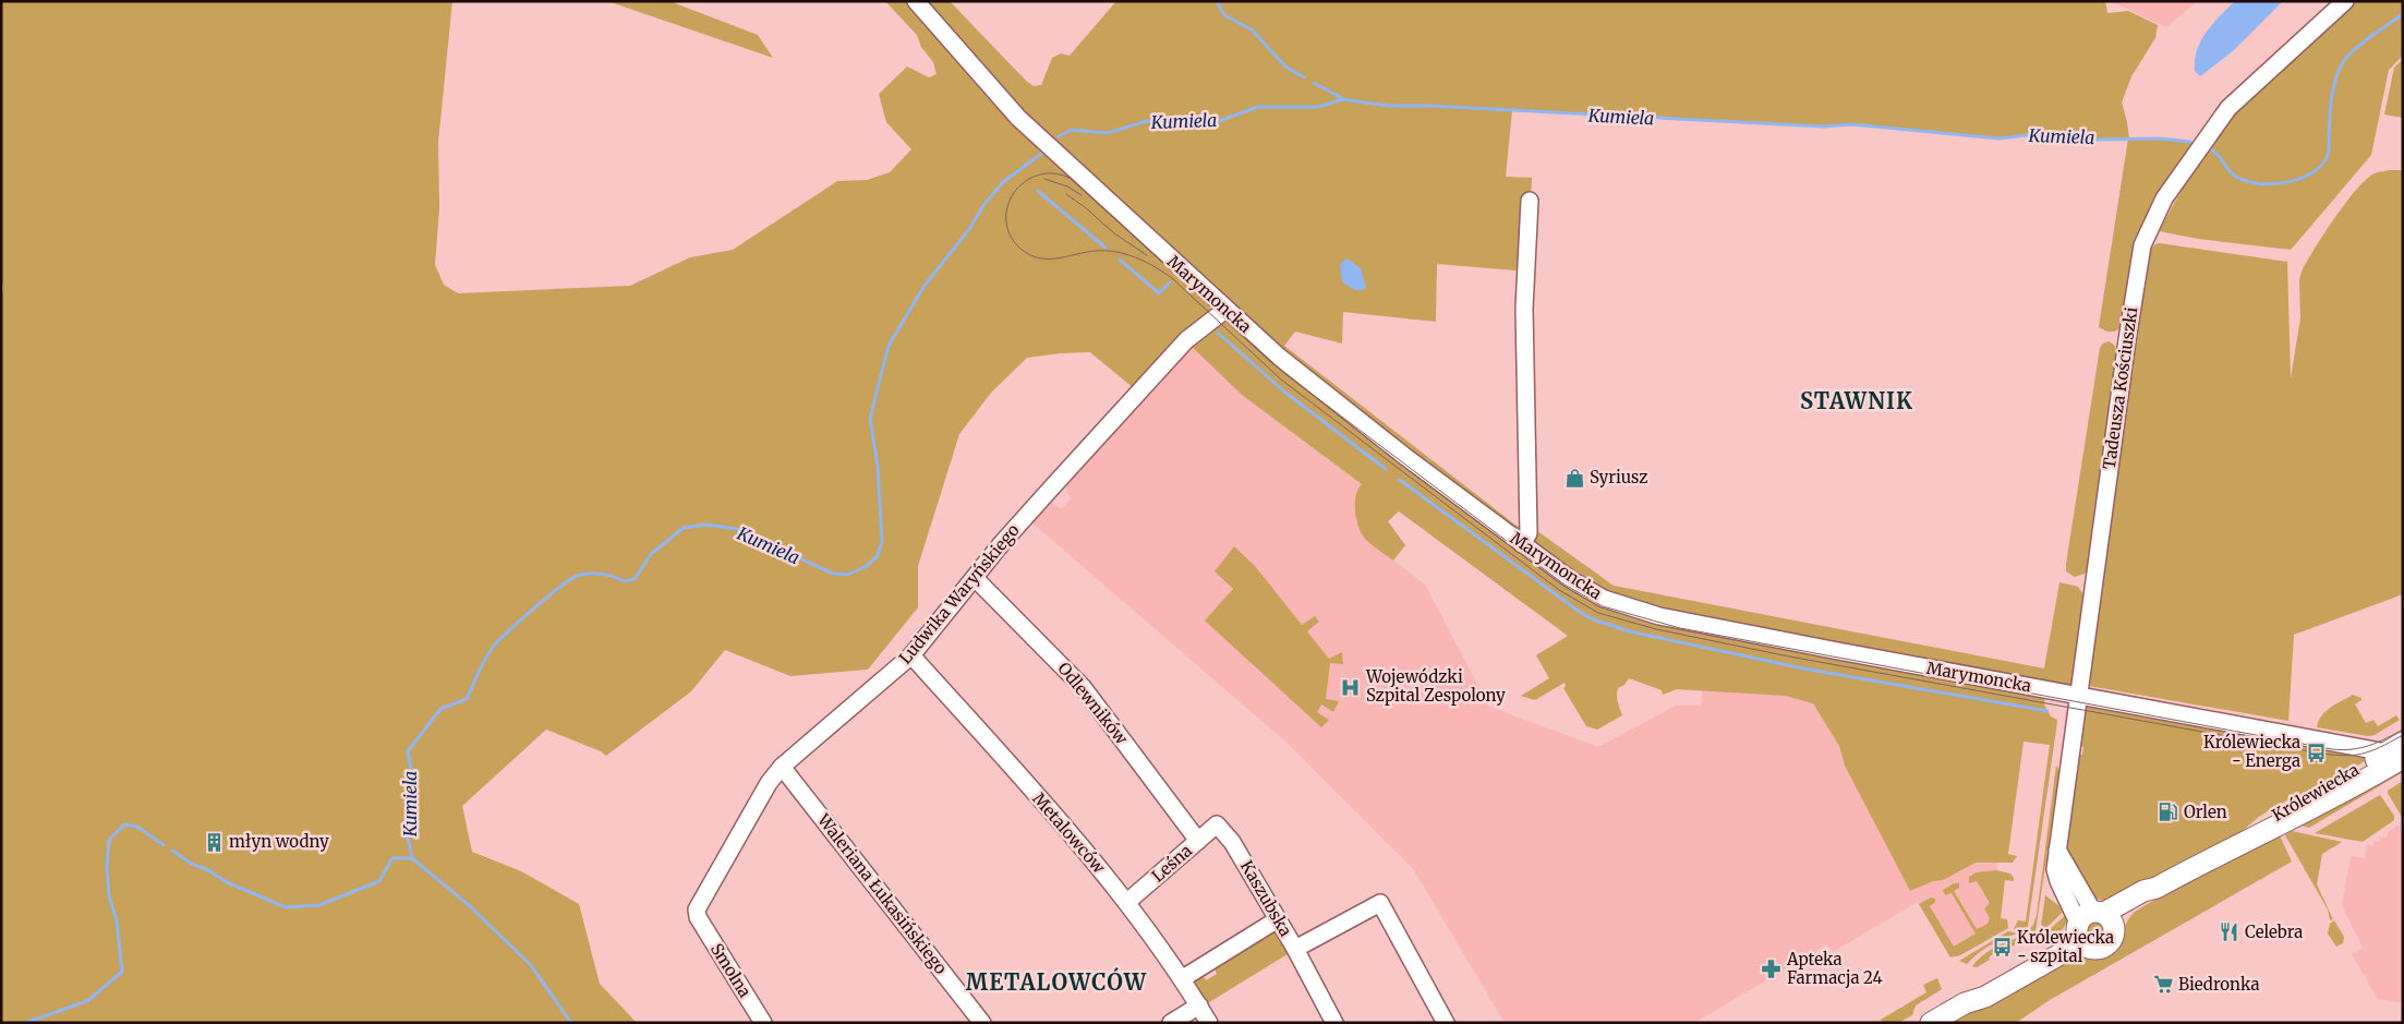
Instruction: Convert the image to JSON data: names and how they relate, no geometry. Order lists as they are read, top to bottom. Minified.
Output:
{"streets":{"main road":["Królewiecka"],"street":["Marymoncka","Tadeusza Kościuszki","Ludwika Waryńskiego","Odlewników","Metalowców","Leśna","Waleriana Łukasińskiego","Kaszubska","Smolna"]},"crossings":[["Marymoncka","Tadeusza Kościuszki"],["Marymoncka","Ludwika Waryńskiego"],["Marymoncka","Królewiecka"],["Tadeusza Kościuszki","Królewiecka"],["Ludwika Waryńskiego","Odlewników"],["Ludwika Waryńskiego","Metalowców"],["Ludwika Waryńskiego","Waleriana Łukasińskiego"],["Ludwika Waryńskiego","Smolna"],["Odlewników","Leśna"],["Metalowców","Leśna"],["Leśna","Kaszubska"]],"districts":["STAWNIK","METALOWCÓW"],"water":["Kumiela"],"places":{"shop":["Syriusz"],"hospital":["Wojewódzki Szpital Zespolony"],"bus stop":["Królewiecka - Energa","Królewiecka - szpital"],"fuel station":["Orlen"],"building":["młyn wodny"],"restaurant":["Celebra"],"pharmacy":["Apteka Farmacja 24"],"supermarket":["Biedronka"]}}
